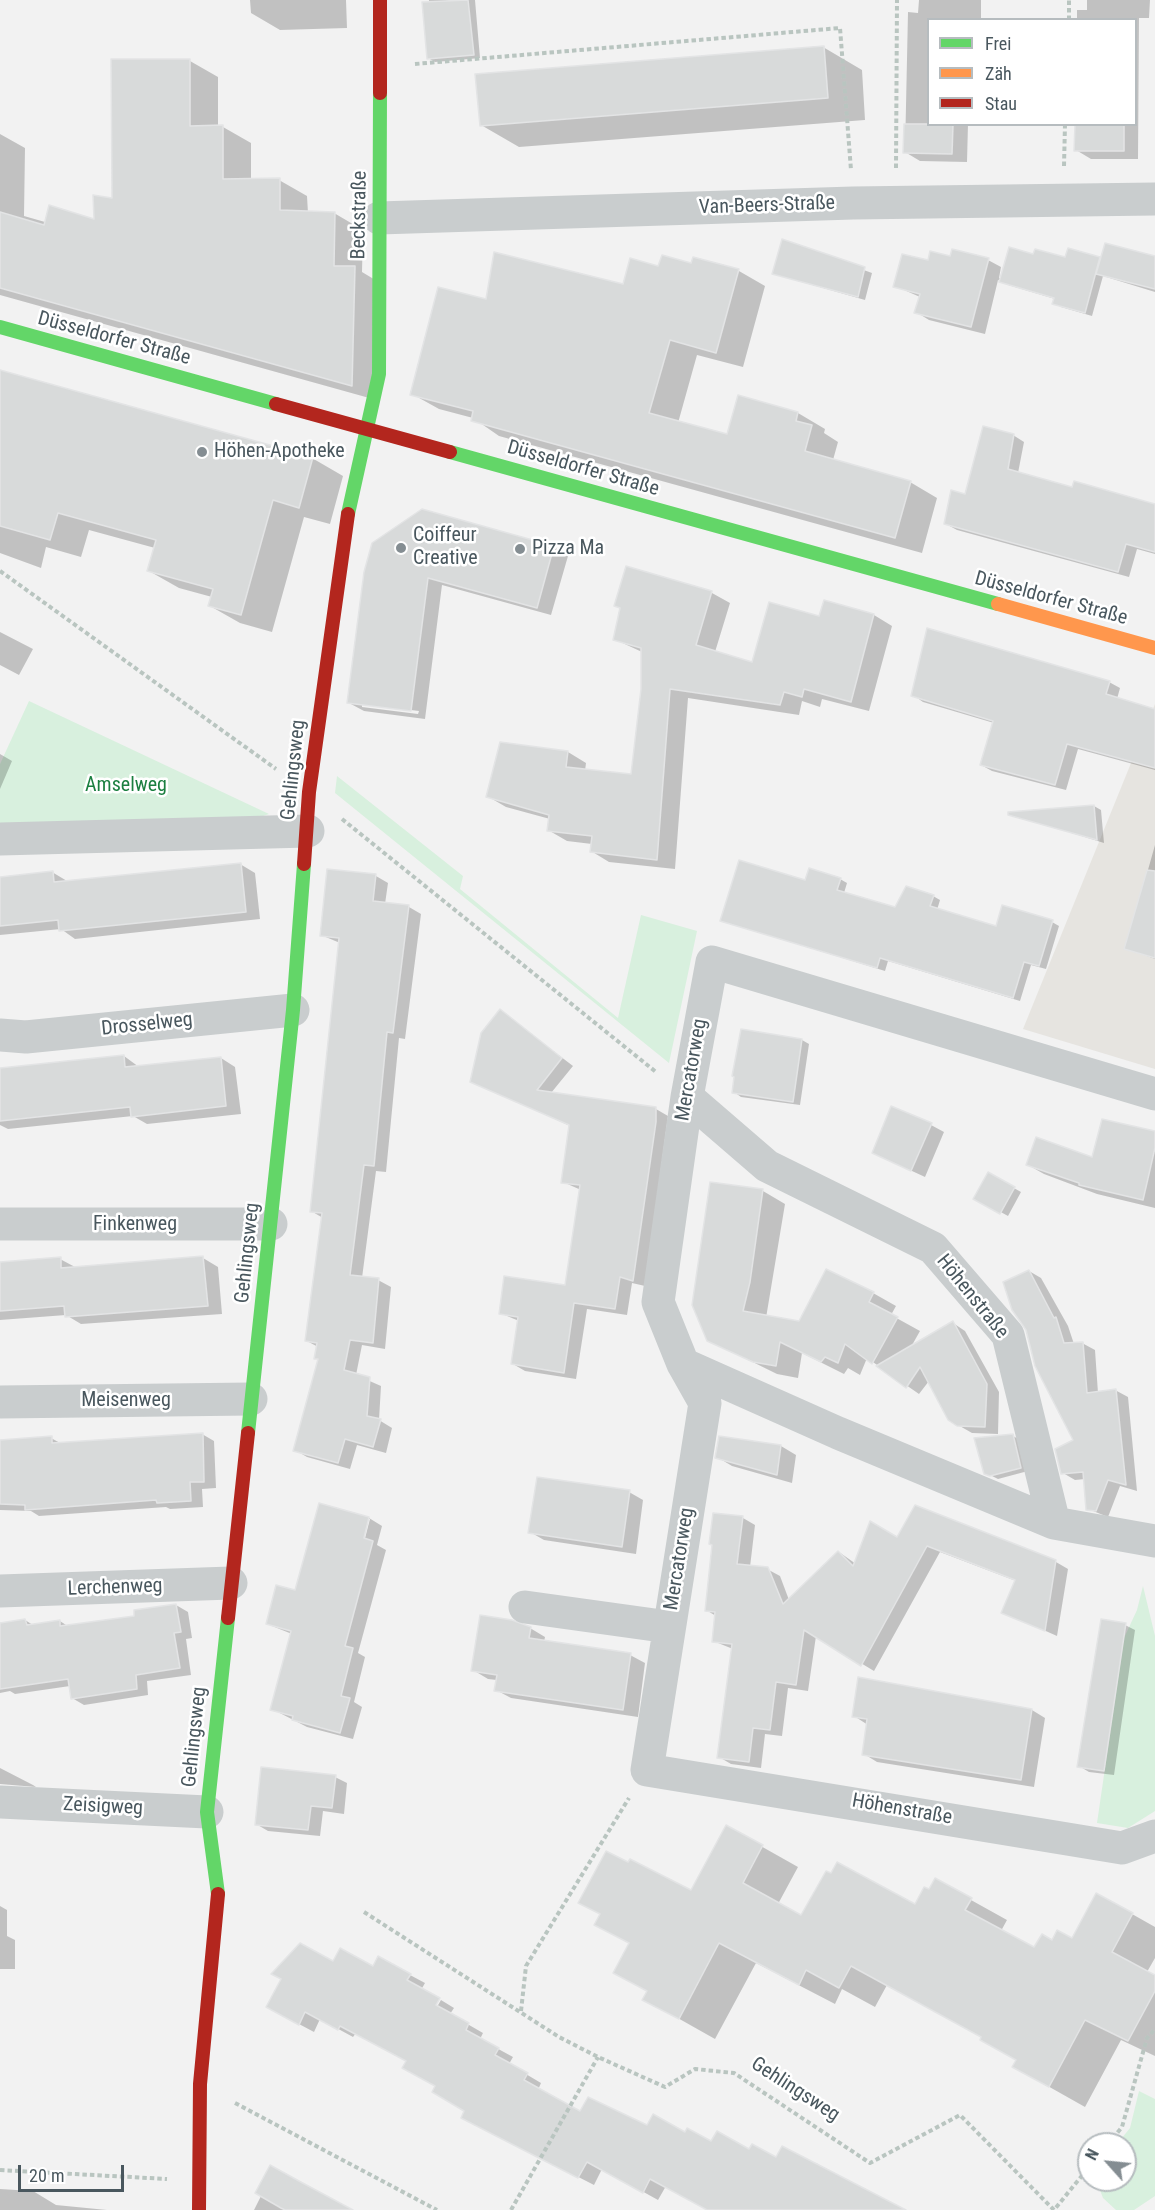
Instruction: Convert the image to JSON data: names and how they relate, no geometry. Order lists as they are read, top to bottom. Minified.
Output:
{"streets":{"street":["Van-Beers-Straße","Beckstraße","Düsseldorfer Straße","Gehlingsweg","Drosselweg","Mercatorweg","Finkenweg","Höhenstraße","Meisenweg","Lerchenweg","Zeisigweg"]},"crossings":[["Van-Beers-Straße","Beckstraße"],["Beckstraße","Düsseldorfer Straße"],["Beckstraße","Gehlingsweg"],["Düsseldorfer Straße","Gehlingsweg"],["Gehlingsweg","Drosselweg"],["Gehlingsweg","Finkenweg"],["Gehlingsweg","Meisenweg"],["Gehlingsweg","Lerchenweg"],["Gehlingsweg","Zeisigweg"],["Mercatorweg","Höhenstraße"]],"parks":["Amselweg"],"places":["Höhen-Apotheke","Coiffeur Creative","Pizza Ma"],"legend":["Frei","Zäh","Stau"],"scale_bar":"20 m","north":"top left"}
